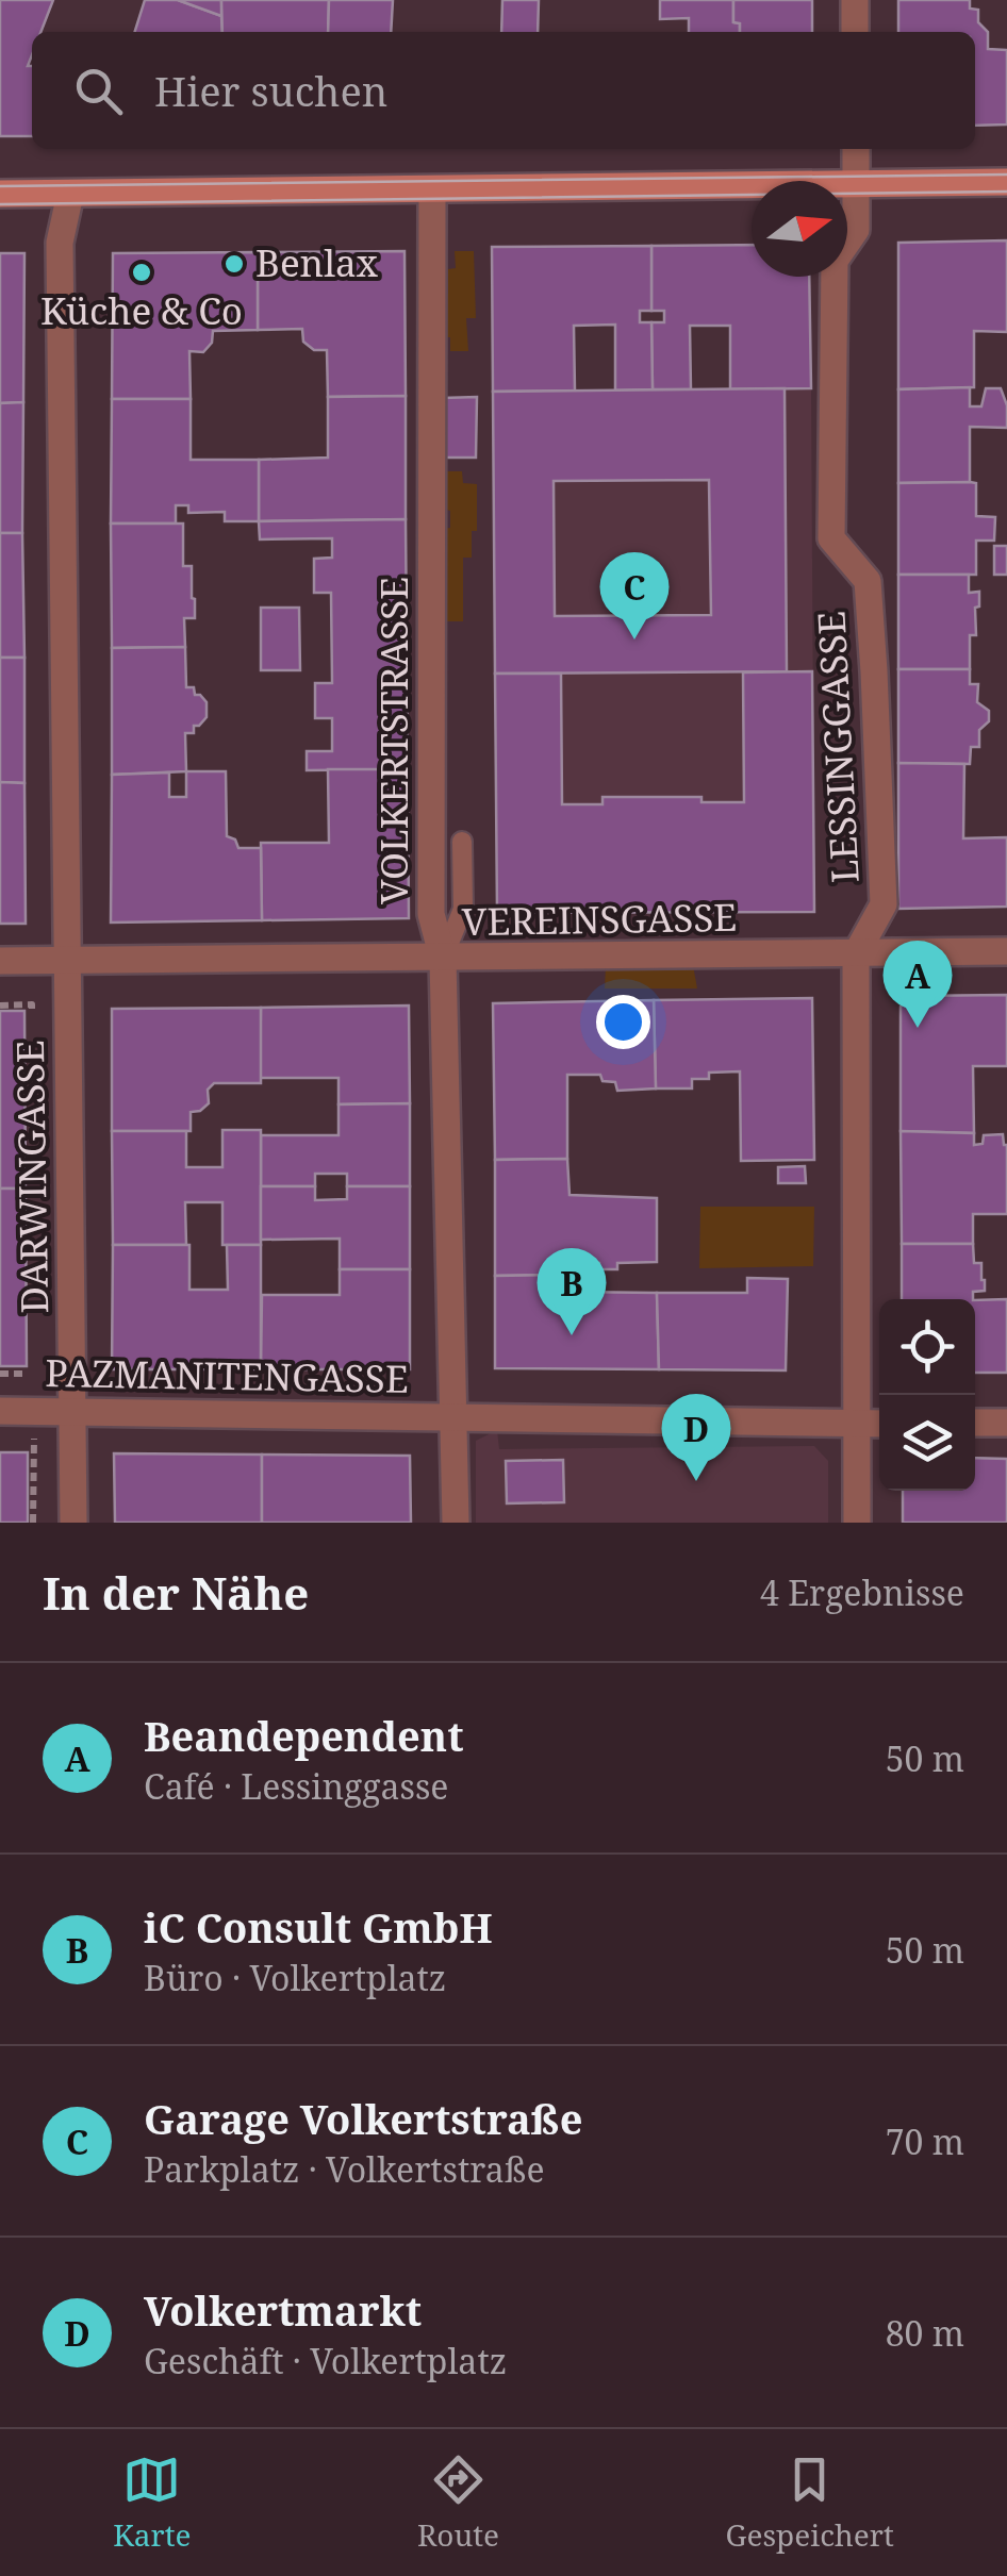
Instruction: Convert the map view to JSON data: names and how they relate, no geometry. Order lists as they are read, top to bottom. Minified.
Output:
{"streets":{"street":["VOLKERTSTRASSE","LESSINGGASSE","VEREINSGASSE","DARWINGASSE","PAZMANITENGASSE"]},"crossings":[["VOLKERTSTRASSE","VEREINSGASSE"],["VOLKERTSTRASSE","PAZMANITENGASSE"],["LESSINGGASSE","VEREINSGASSE"],["LESSINGGASSE","PAZMANITENGASSE"],["VEREINSGASSE","DARWINGASSE"],["DARWINGASSE","PAZMANITENGASSE"]],"places":["Benlax","Küche & Co"],"north":"right","page":{"search":"Hier suchen","pins":["C","A","B","D"],"heading":["In der Nähe","4 Ergebnisse"],"list":[{"mark":"A","name":"Beandependent","note":"Café · Lessinggasse","value":"50 m"},{"mark":"B","name":"iC Consult GmbH","note":"Büro · Volkertplatz","value":"50 m"},{"mark":"C","name":"Garage Volkertstraße","note":"Parkplatz · Volkertstraße","value":"70 m"},{"mark":"D","name":"Volkertmarkt","note":"Geschäft · Volkertplatz","value":"80 m"}],"nav":["Karte","Route","Gespeichert"]}}
